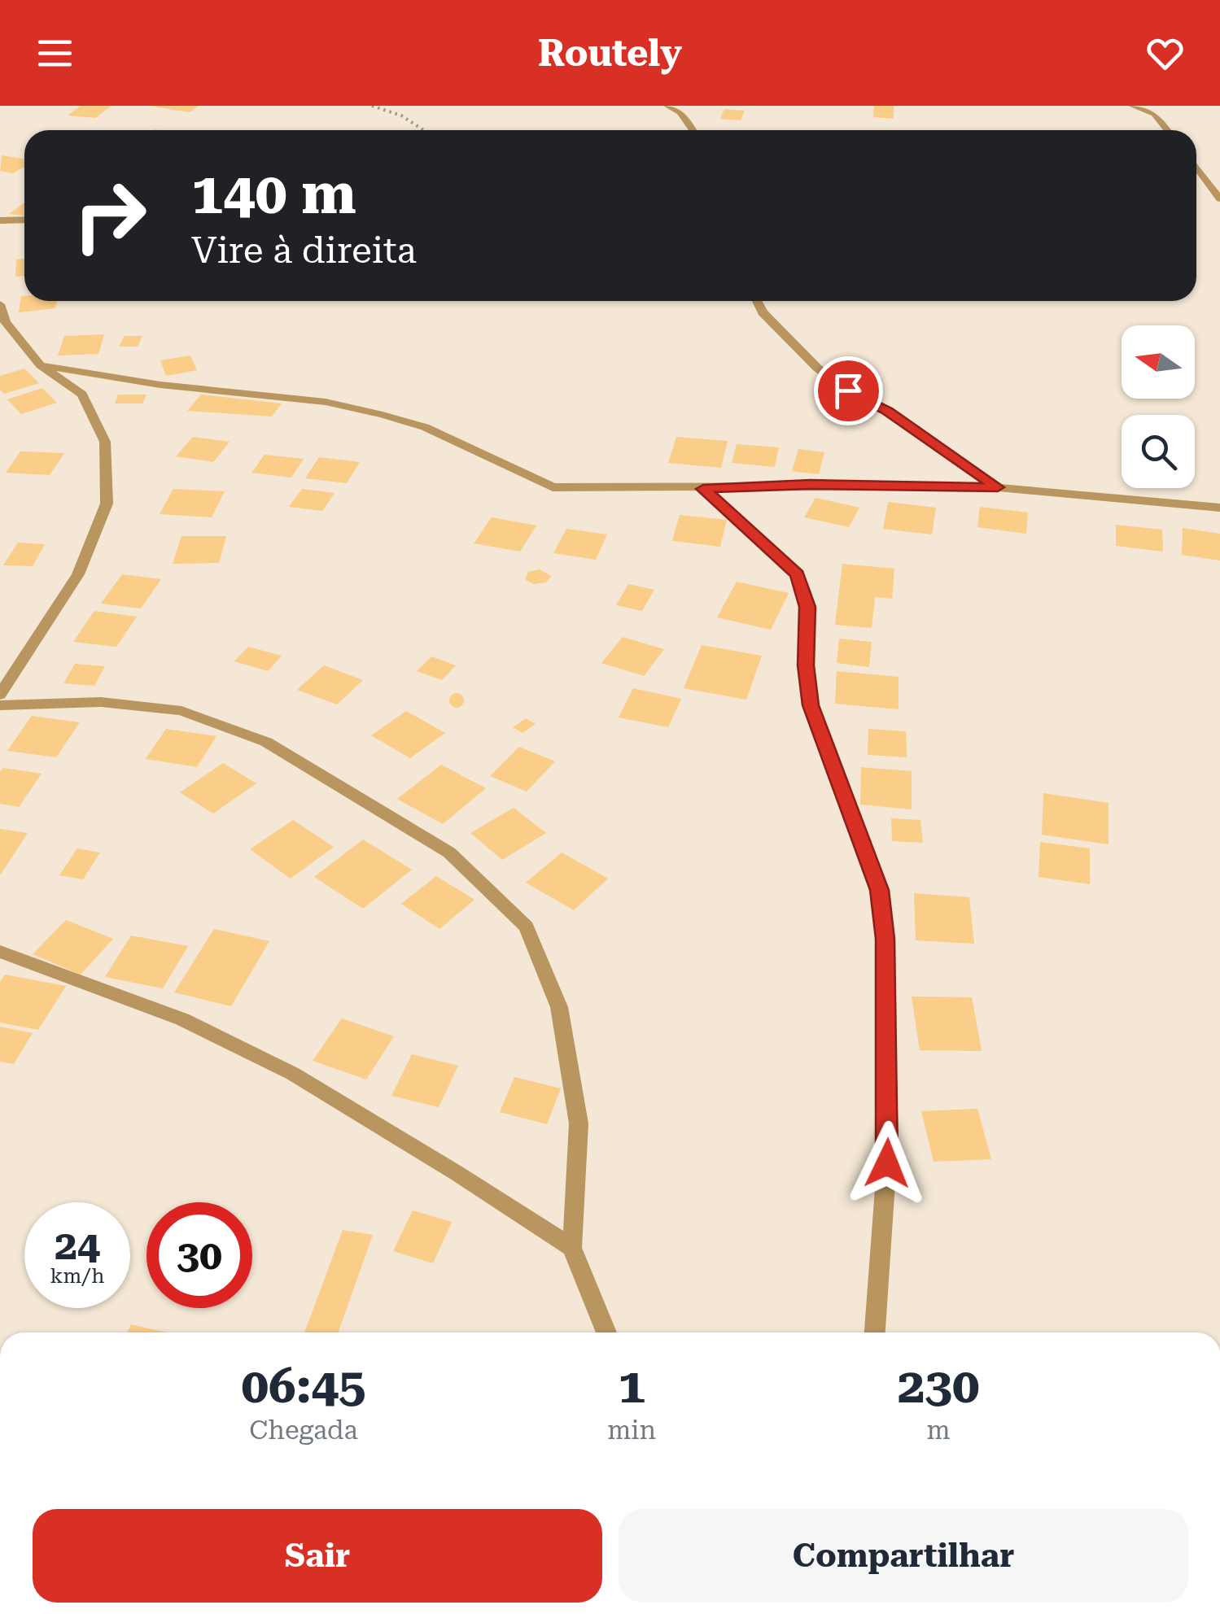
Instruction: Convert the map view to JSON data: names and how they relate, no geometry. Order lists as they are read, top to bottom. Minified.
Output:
{"north":"left","page":{"header":"Routely","turn":["140 m","Vire à direita"],"speed":"24 km/h","limit":"30","eta":["06:45","Chegada","1","min","230","m"],"buttons":["Sair","Compartilhar"]}}
